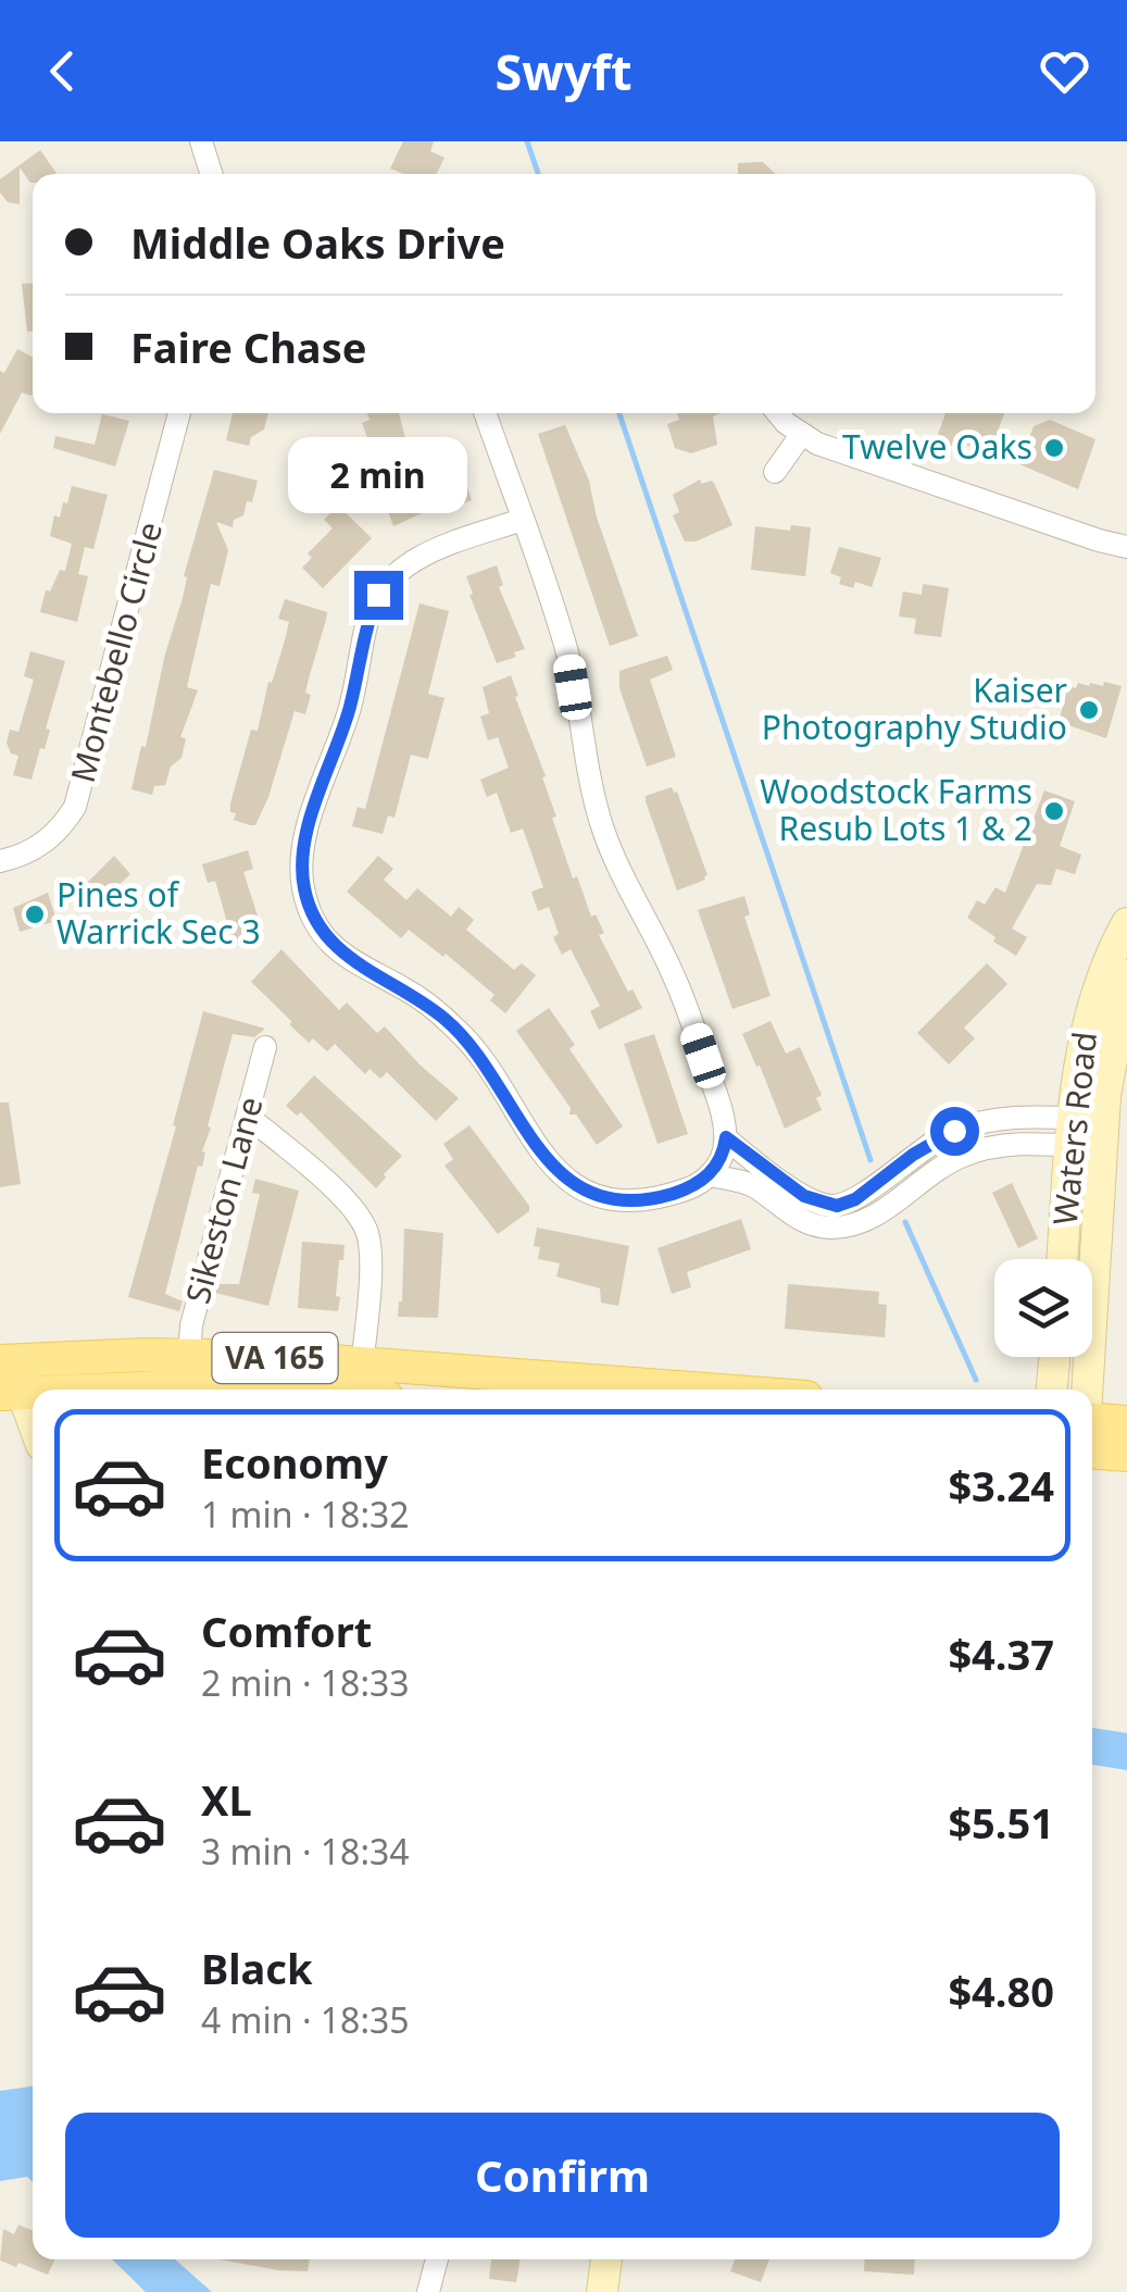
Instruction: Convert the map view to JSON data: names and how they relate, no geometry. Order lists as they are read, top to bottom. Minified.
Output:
{"streets":{"main road":["VA 165"],"street":["Montebello Circle","Waters Road","Sikeston Lane"]},"crossings":[["Sikeston Lane","VA 165"]],"places":["Twelve Oaks","Kaiser Photography Studio","Woodstock Farms Resub Lots 1 & 2","Pines of Warrick Sec 3"],"page":{"header":"Swyft","banner":["Middle Oaks Drive","Faire Chase"],"bubble":"2 min","list":[{"name":"Economy","note":"1 min · 18:32","value":"$3.24"},{"name":"Comfort","note":"2 min · 18:33","value":"$4.37"},{"name":"XL","note":"3 min · 18:34","value":"$5.51"},{"name":"Black","note":"4 min · 18:35","value":"$4.80"}],"buttons":"Confirm"}}
